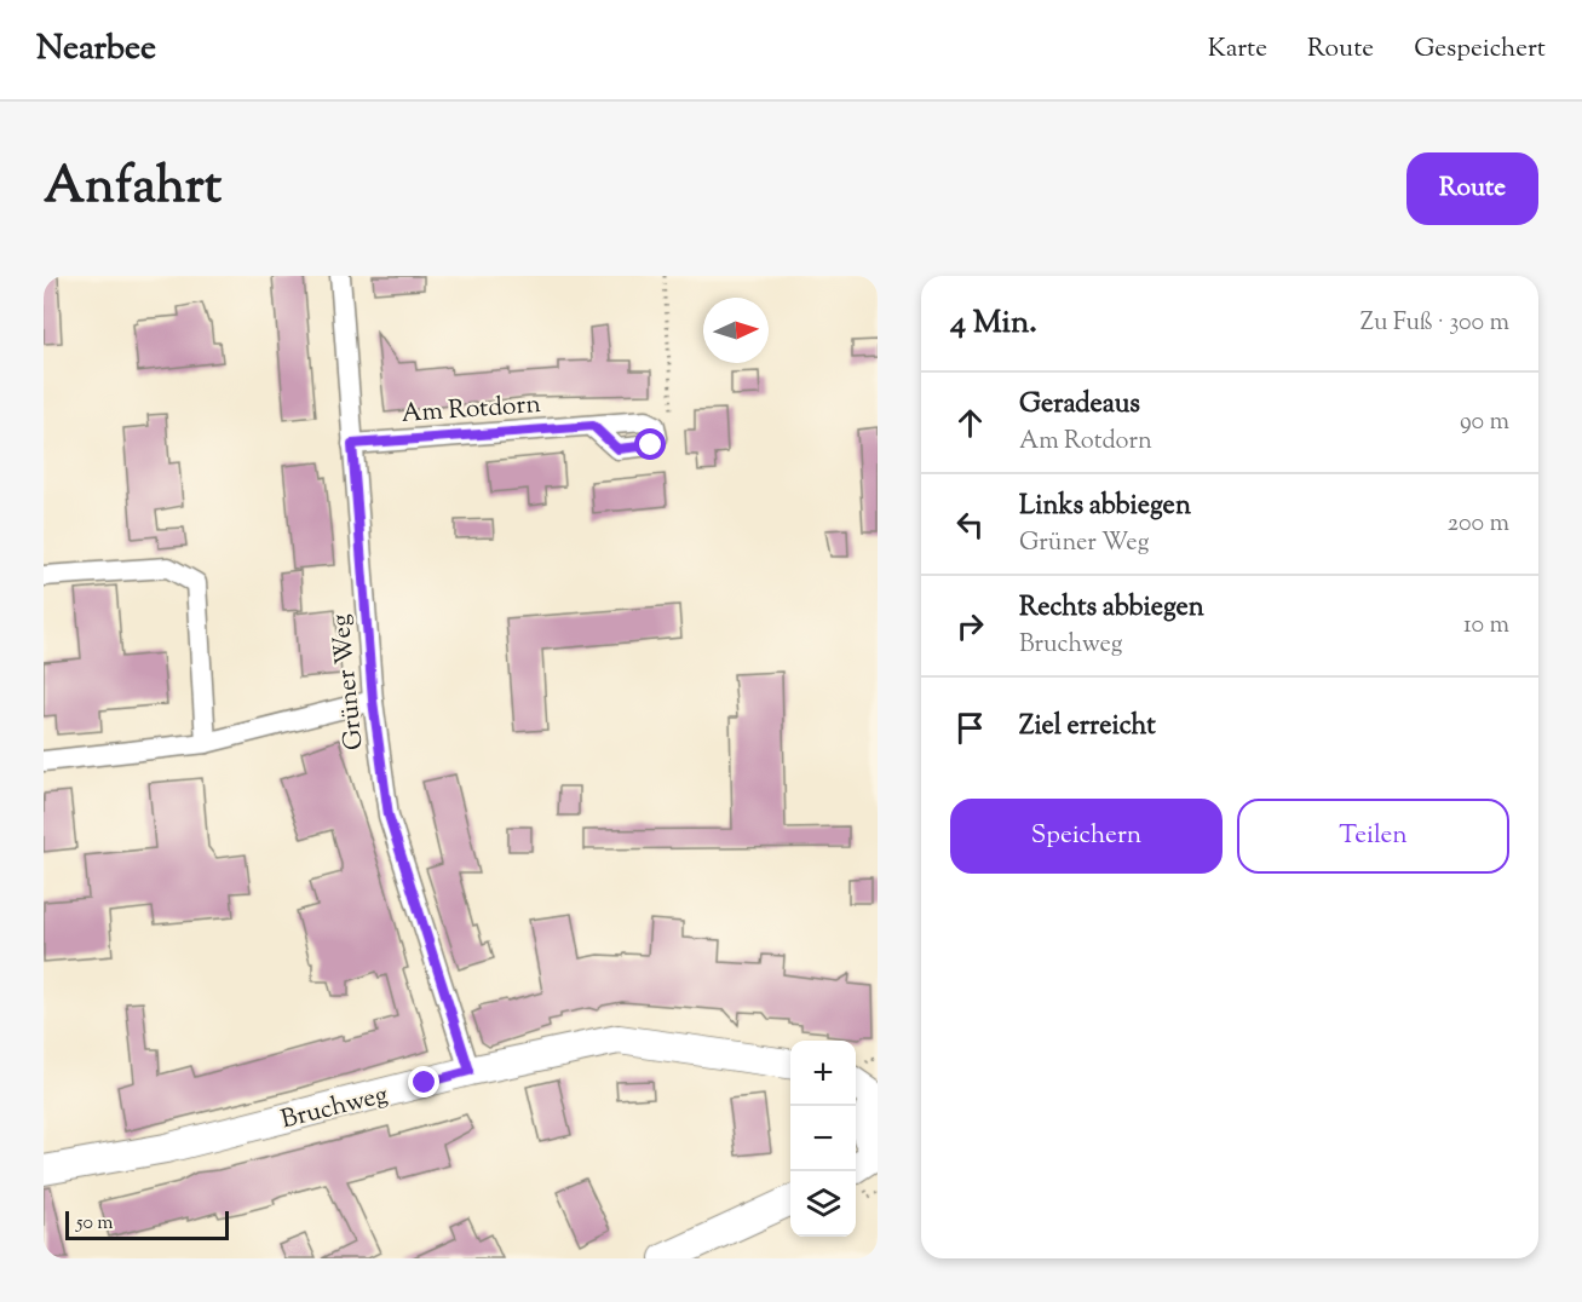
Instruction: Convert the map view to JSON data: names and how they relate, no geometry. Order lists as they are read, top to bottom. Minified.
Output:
{"streets":{"street":["Am Rotdorn","Grüner Weg","Bruchweg"]},"crossings":[["Am Rotdorn","Grüner Weg"],["Grüner Weg","Bruchweg"]],"scale_bar":"50 m","north":"right","page":{"header":"Nearbee","nav":["Karte","Route","Gespeichert"],"title":"Anfahrt","buttons":["Route",["Speichern","Teilen"]],"heading":["4 Min.","Zu Fuß · 300 m"],"list":[["Geradeaus","Am Rotdorn","90 m"],["Links abbiegen","Grüner Weg","200 m"],["Rechts abbiegen","Bruchweg","10 m"],"Ziel erreicht"],"map_buttons":["+","−"],"scale":"50 m"}}
